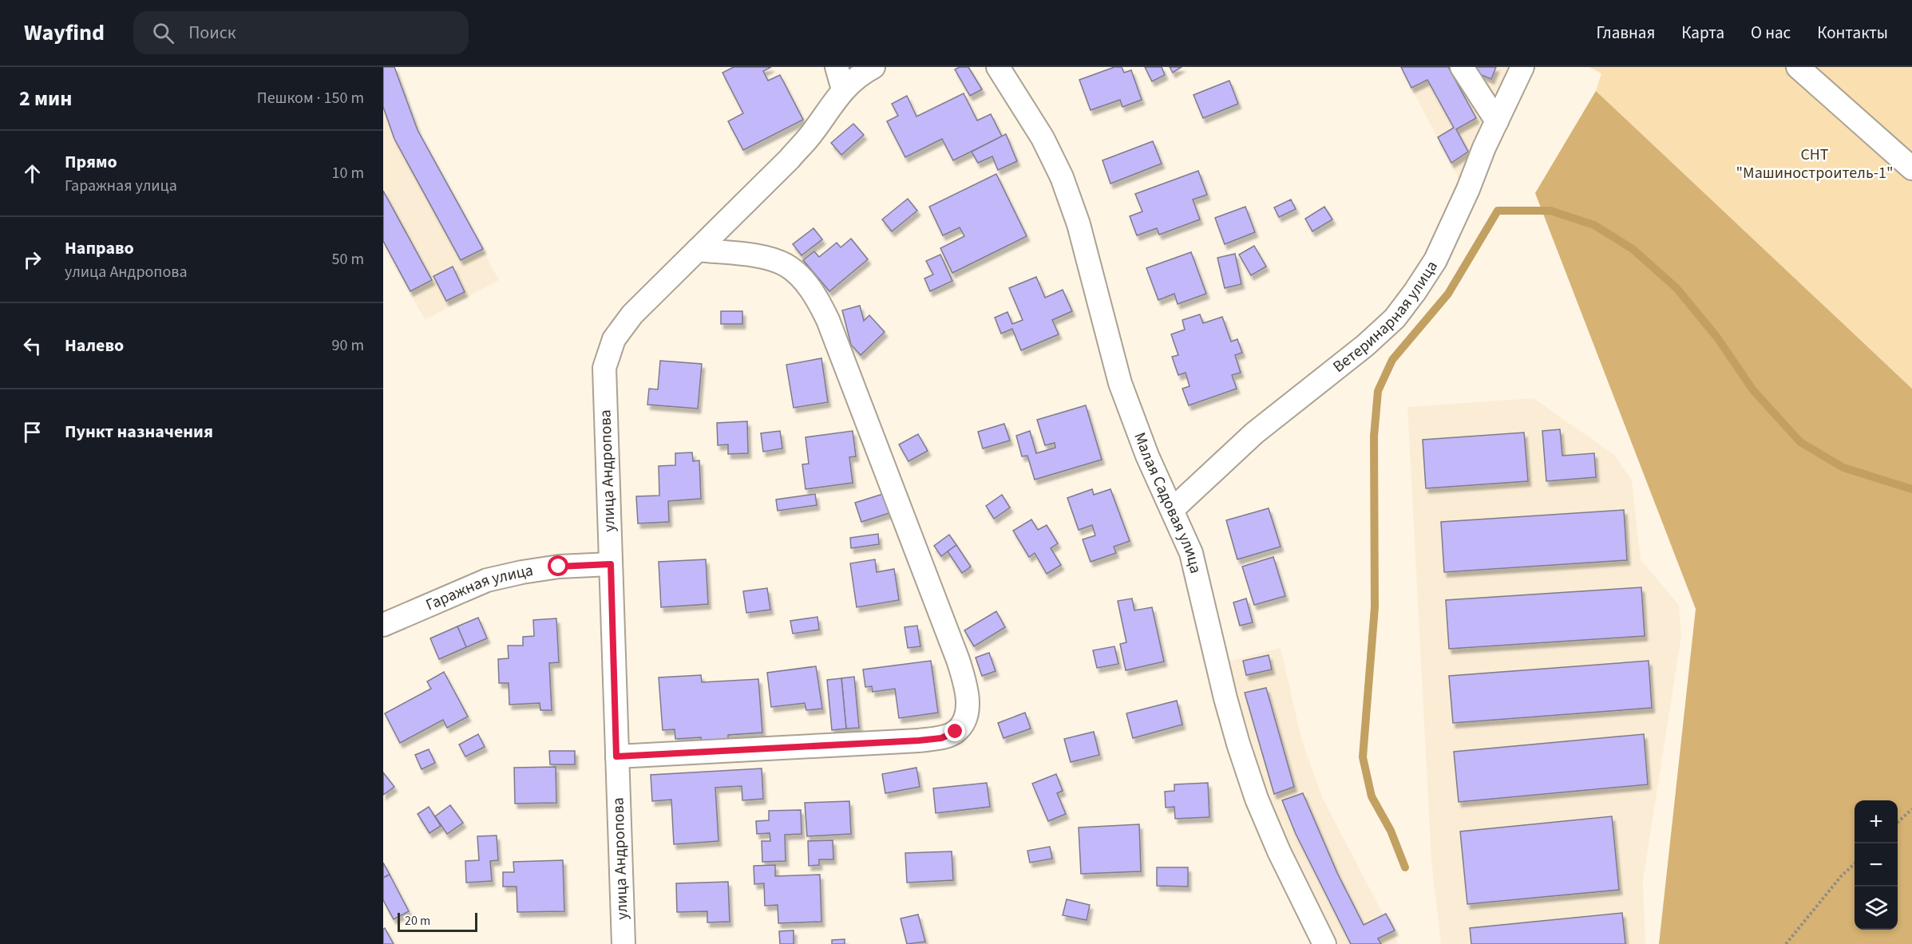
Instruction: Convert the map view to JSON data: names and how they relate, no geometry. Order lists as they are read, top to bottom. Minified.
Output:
{"streets":{"street":["Ветеринарная улица","улица Андропова","Малая Садовая улица","Гаражная улица"]},"crossings":[["Ветеринарная улица","Малая Садовая улица"],["улица Андропова","Гаражная улица"]],"parks":["СНТ \"Машиностроитель-1\""],"scale_bar":"20 m","page":{"header":"Wayfind","search":"Поиск","nav":["Главная","Карта","О нас","Контакты"],"heading":["2 мин","Пешком · 150 m"],"list":[["Прямо","Гаражная улица","10 m"],["Направо","улица Андропова","50 m"],["Налево","90 m"],"Пункт назначения"],"map_buttons":["+","−"],"scale":"20 m"}}
